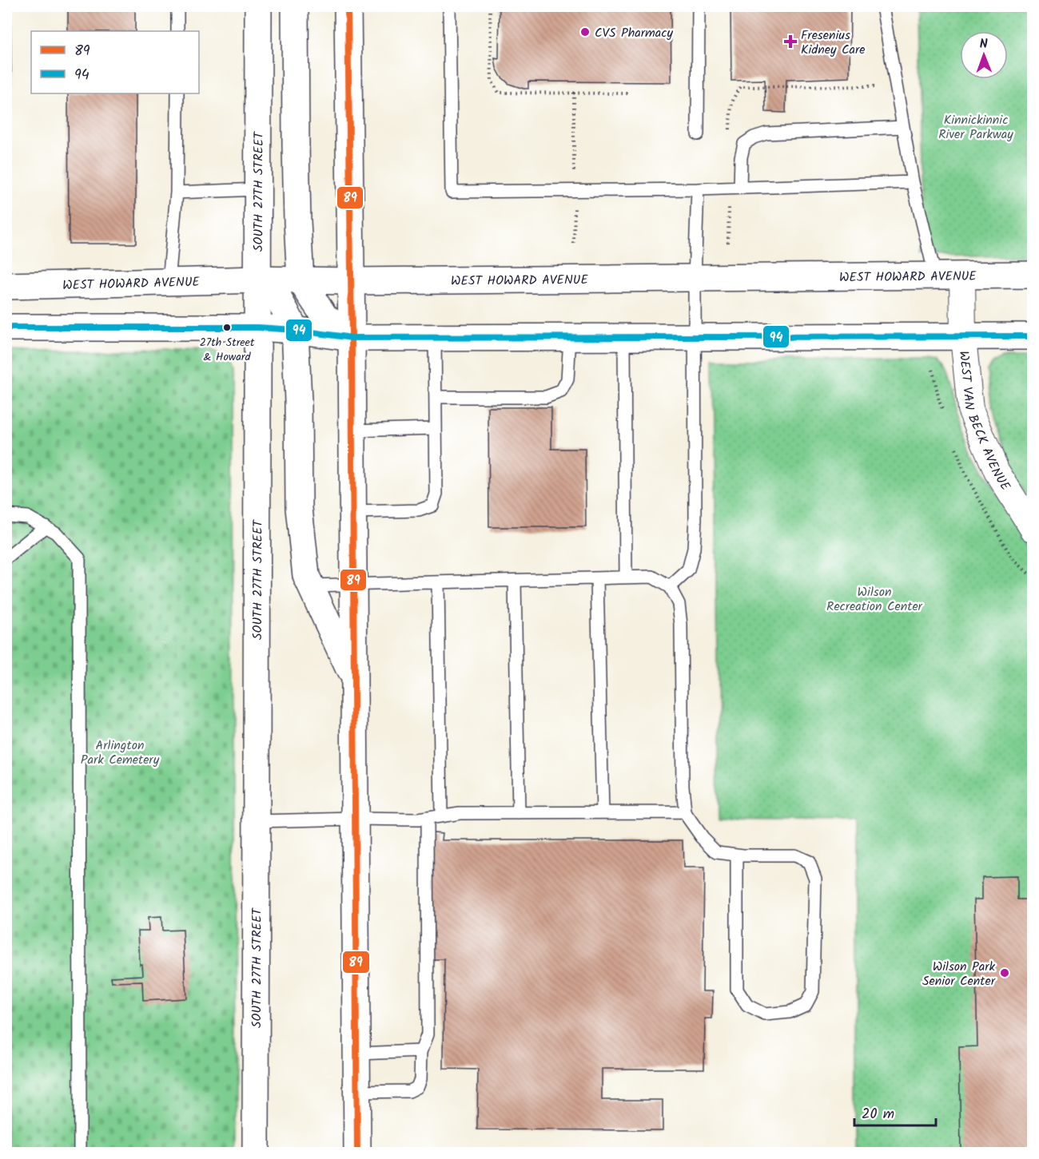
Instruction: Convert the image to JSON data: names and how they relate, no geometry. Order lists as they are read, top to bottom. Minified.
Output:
{"streets":{"main road":["SOUTH 27TH STREET","WEST HOWARD AVENUE"],"street":["WEST VAN BECK AVENUE"]},"crossings":[["SOUTH 27TH STREET","WEST HOWARD AVENUE"],["WEST HOWARD AVENUE","WEST VAN BECK AVENUE"]],"parks":["Kinnickinnic River Parkway","Wilson Recreation Center","Arlington Park Cemetery"],"places":{"other":["CVS Pharmacy","27th Street & Howard","Wilson Park Senior Center"],"health":["Fresenius Kidney Care"]},"lines":["transit line 89","transit line 94"],"legend":["89","94"],"scale_bar":"20 m","north":"top"}
